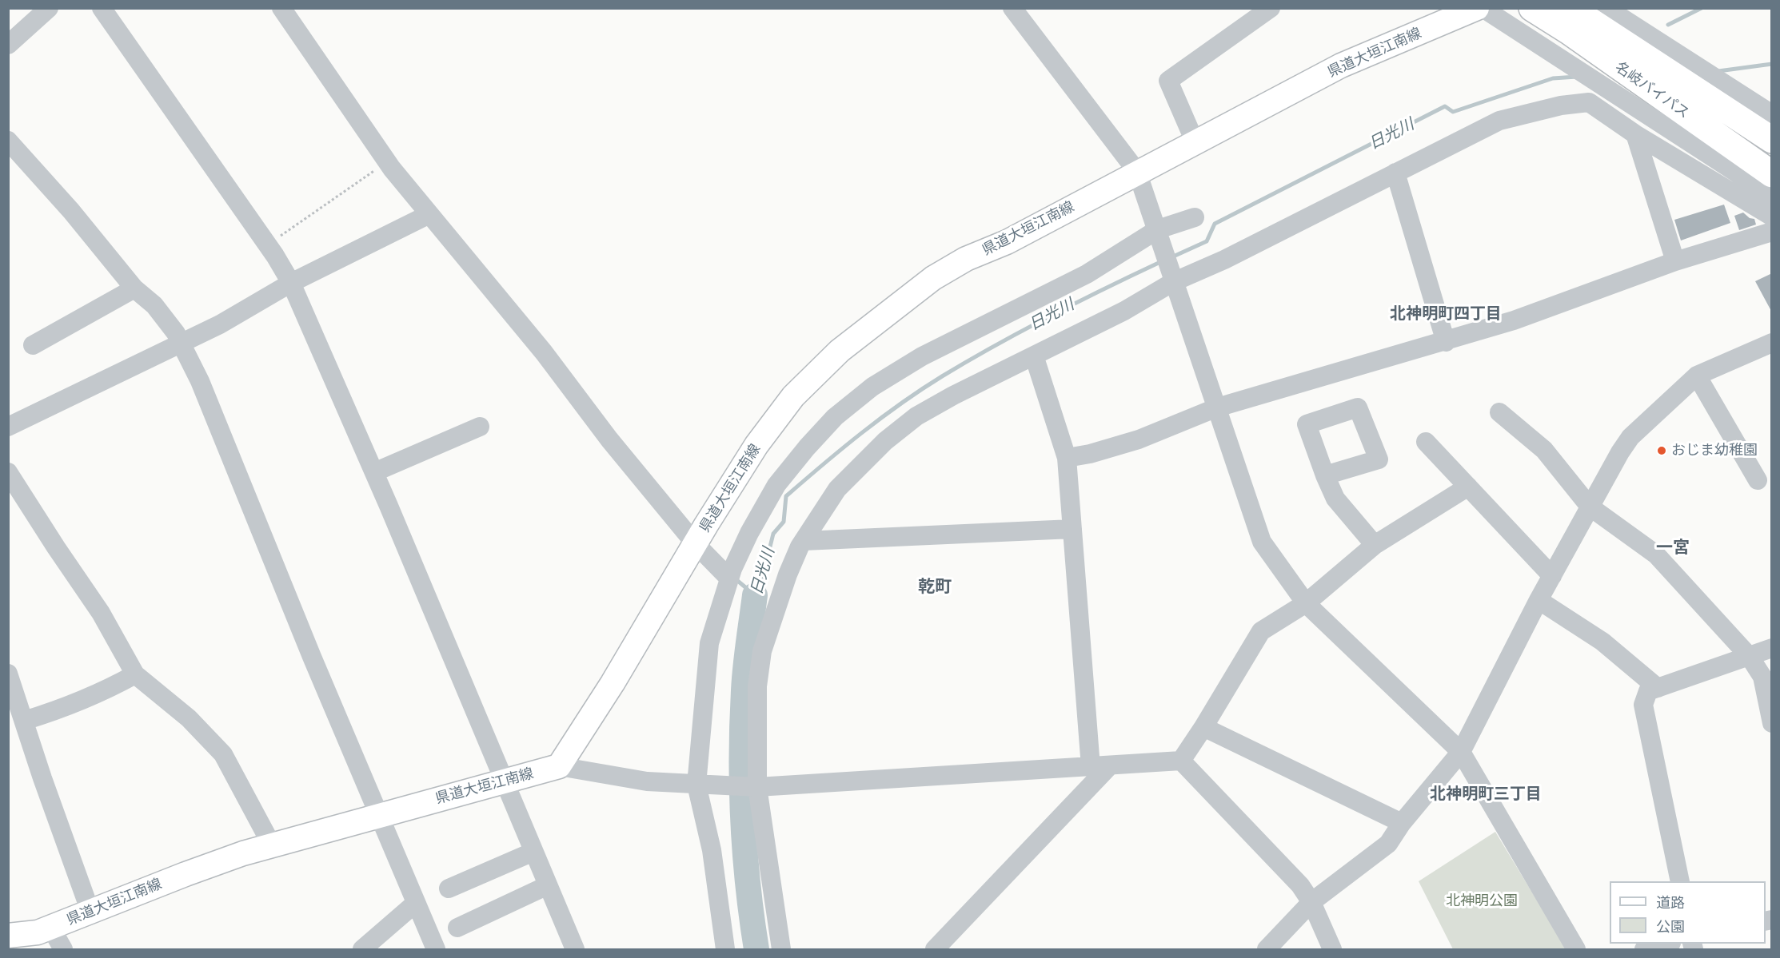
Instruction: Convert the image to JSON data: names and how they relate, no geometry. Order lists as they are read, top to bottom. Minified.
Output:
{"streets":{"highway":["名岐バイパス"],"main road":["県道大垣江南線"]},"districts":["北神明町四丁目","一宮","乾町","北神明町三丁目"],"water":["日光川"],"parks":["北神明公園"],"places":["おじま幼稚園"],"legend":["道路","公園"]}
